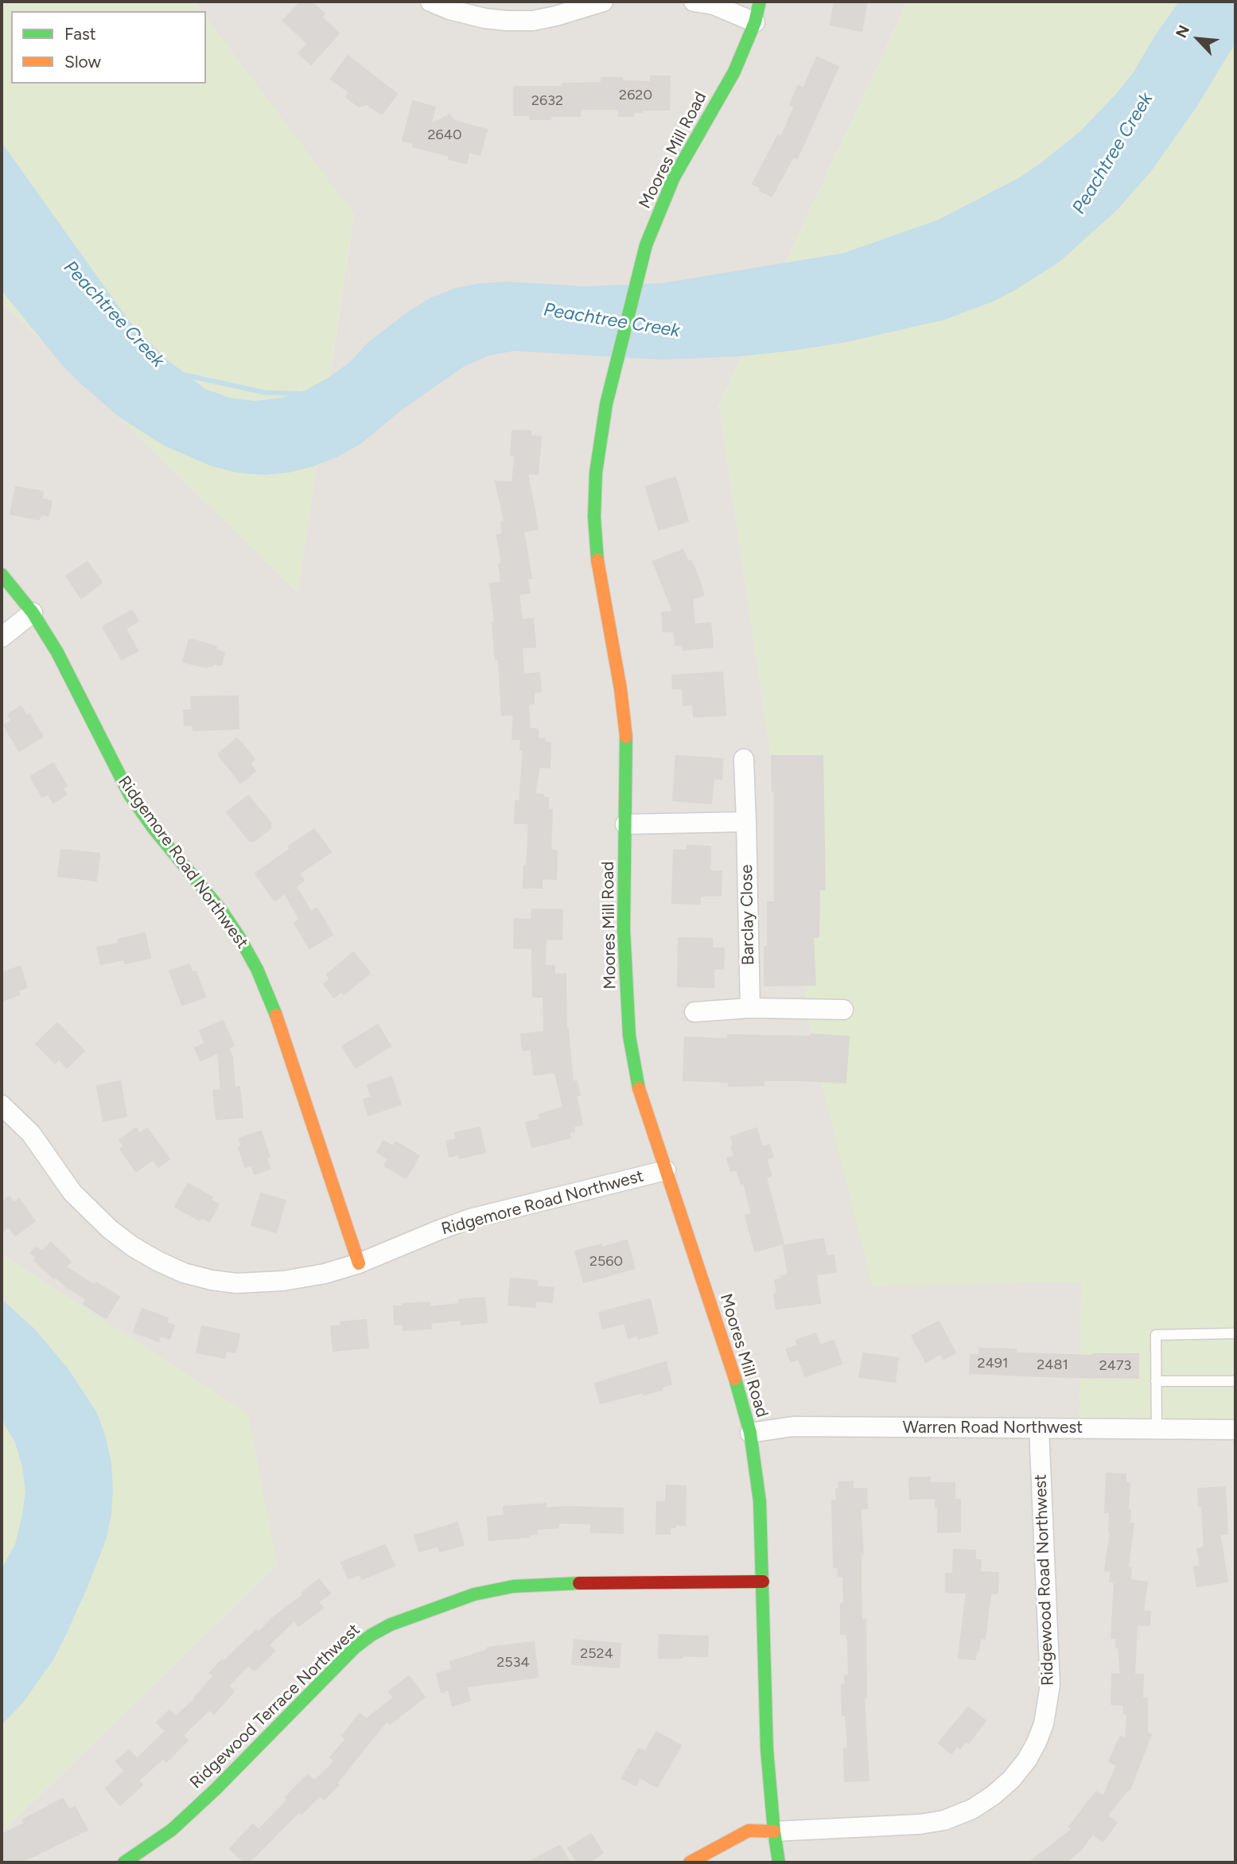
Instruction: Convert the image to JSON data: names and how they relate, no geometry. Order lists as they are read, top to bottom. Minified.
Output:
{"streets":{"street":["Moores Mill Road","Ridgemore Road Northwest","Barclay Close","Warren Road Northwest","Ridgewood Road Northwest","Ridgewood Terrace Northwest"]},"crossings":[["Moores Mill Road","Ridgemore Road Northwest"],["Moores Mill Road","Warren Road Northwest"],["Moores Mill Road","Ridgewood Road Northwest"],["Moores Mill Road","Ridgewood Terrace Northwest"],["Warren Road Northwest","Ridgewood Road Northwest"]],"water":["Peachtree Creek"],"house_numbers":["2620","2632","2640","2560","2491","2481","2473","2524","2534"],"legend":["Fast","Slow"],"north":"top left"}
